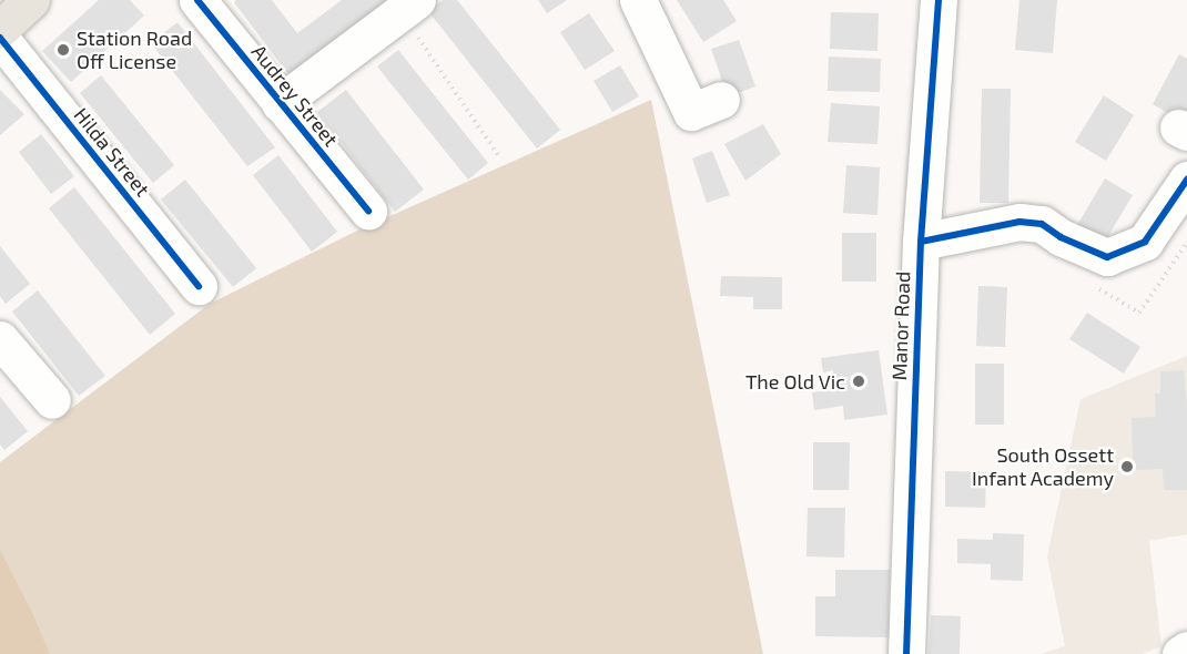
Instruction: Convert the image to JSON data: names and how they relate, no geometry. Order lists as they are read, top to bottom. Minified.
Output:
{"streets":{"street":["Audrey Street","Hilda Street","Manor Road"]},"places":["Station Road Off License","The Old Vic","South Ossett Infant Academy"]}
